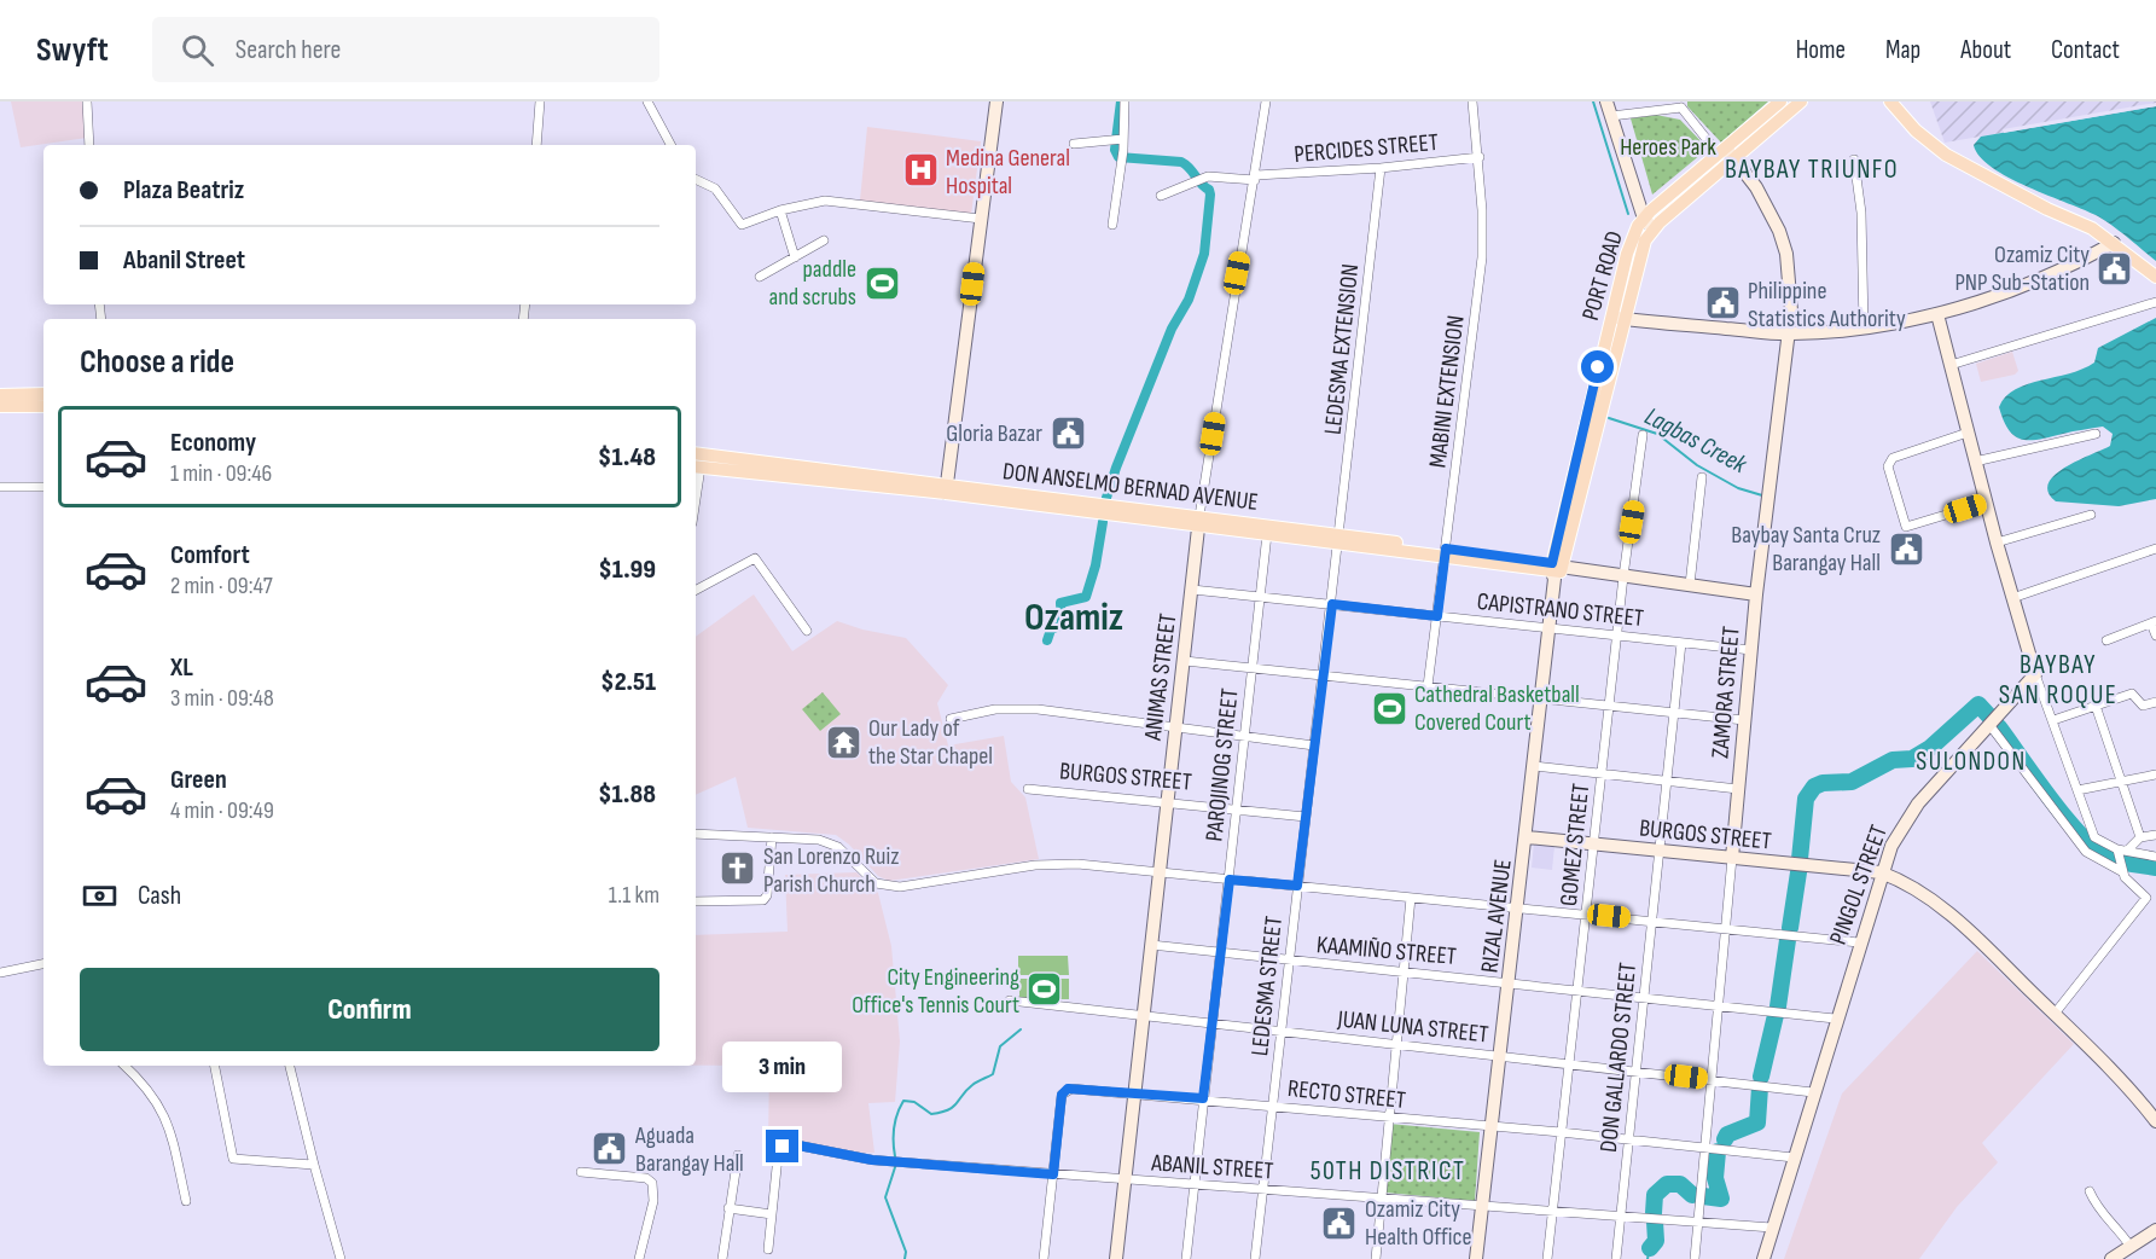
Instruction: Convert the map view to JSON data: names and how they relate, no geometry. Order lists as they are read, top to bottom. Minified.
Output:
{"streets":{"main road":["PORT ROAD","DON ANSELMO BERNAD AVENUE"],"street":["PERCIDES STREET","LEDESMA EXTENSION","MABINI EXTENSION","CAPISTRANO STREET","ANIMAS STREET","ZAMORA STREET","PAROJINOG STREET","BURGOS STREET","GOMEZ STREET","PINGOL STREET","RIZAL AVENUE","KAAMIÑO STREET","LEDESMA STREET","JUAN LUNA STREET","DON GALLARDO STREET","RECTO STREET","ABANIL STREET"]},"crossings":[["PERCIDES STREET","LEDESMA EXTENSION"],["PERCIDES STREET","MABINI EXTENSION"],["PERCIDES STREET","ANIMAS STREET"],["PORT ROAD","DON ANSELMO BERNAD AVENUE"],["PORT ROAD","ZAMORA STREET"],["PORT ROAD","RIZAL AVENUE"],["LEDESMA EXTENSION","DON ANSELMO BERNAD AVENUE"],["LEDESMA EXTENSION","LEDESMA STREET"],["MABINI EXTENSION","DON ANSELMO BERNAD AVENUE"],["MABINI EXTENSION","CAPISTRANO STREET"],["DON ANSELMO BERNAD AVENUE","ANIMAS STREET"],["DON ANSELMO BERNAD AVENUE","PAROJINOG STREET"],["DON ANSELMO BERNAD AVENUE","RIZAL AVENUE"],["DON ANSELMO BERNAD AVENUE","LEDESMA STREET"],["CAPISTRANO STREET","ANIMAS STREET"],["CAPISTRANO STREET","ZAMORA STREET"],["CAPISTRANO STREET","PAROJINOG STREET"],["CAPISTRANO STREET","GOMEZ STREET"],["CAPISTRANO STREET","RIZAL AVENUE"],["CAPISTRANO STREET","LEDESMA STREET"],["CAPISTRANO STREET","DON GALLARDO STREET"],["ANIMAS STREET","BURGOS STREET"],["ANIMAS STREET","KAAMIÑO STREET"],["ANIMAS STREET","JUAN LUNA STREET"],["ANIMAS STREET","RECTO STREET"],["ANIMAS STREET","ABANIL STREET"],["ZAMORA STREET","BURGOS STREET"],["ZAMORA STREET","KAAMIÑO STREET"],["ZAMORA STREET","JUAN LUNA STREET"],["ZAMORA STREET","RECTO STREET"],["ZAMORA STREET","ABANIL STREET"],["PAROJINOG STREET","BURGOS STREET"],["PAROJINOG STREET","KAAMIÑO STREET"],["PAROJINOG STREET","JUAN LUNA STREET"],["PAROJINOG STREET","RECTO STREET"],["PAROJINOG STREET","ABANIL STREET"],["BURGOS STREET","GOMEZ STREET"],["BURGOS STREET","PINGOL STREET"],["BURGOS STREET","RIZAL AVENUE"],["BURGOS STREET","LEDESMA STREET"],["BURGOS STREET","DON GALLARDO STREET"],["GOMEZ STREET","KAAMIÑO STREET"],["GOMEZ STREET","JUAN LUNA STREET"],["GOMEZ STREET","RECTO STREET"],["GOMEZ STREET","ABANIL STREET"],["PINGOL STREET","KAAMIÑO STREET"],["PINGOL STREET","JUAN LUNA STREET"],["PINGOL STREET","RECTO STREET"],["PINGOL STREET","ABANIL STREET"],["RIZAL AVENUE","KAAMIÑO STREET"],["RIZAL AVENUE","JUAN LUNA STREET"],["RIZAL AVENUE","RECTO STREET"],["RIZAL AVENUE","ABANIL STREET"],["KAAMIÑO STREET","LEDESMA STREET"],["KAAMIÑO STREET","DON GALLARDO STREET"],["LEDESMA STREET","JUAN LUNA STREET"],["LEDESMA STREET","RECTO STREET"],["LEDESMA STREET","ABANIL STREET"],["JUAN LUNA STREET","DON GALLARDO STREET"],["DON GALLARDO STREET","RECTO STREET"],["DON GALLARDO STREET","ABANIL STREET"],["RECTO STREET","ABANIL STREET"]],"districts":["BAYBAY TRIUNFO","Ozamiz","BAYBAY SAN ROQUE","SULONDON","50TH DISTRICT"],"water":["Lagbas Creek"],"parks":["Heroes Park"],"places":{"hospital":["Medina General Hospital"],"public building":["Ozamiz City PNP Sub-Station","Philippine Statistics Authority","Gloria Bazar","Baybay Santa Cruz Barangay Hall","Aguada Barangay Hall","Ozamiz City Health Office"],"sports":["paddle and scrubs","Cathedral Basketball Covered Court","City Engineering Office's Tennis Court"],"temple":["Our Lady of the Star Chapel"],"church":["San Lorenzo Ruiz Parish Church"]},"page":{"header":"Swyft","search":"Search here","nav":["Home","Map","About","Contact"],"banner":["Plaza Beatriz","Abanil Street"],"heading":"Choose a ride","list":[{"name":"Economy","note":"1 min · 09:46","value":"$1.48"},{"name":"Comfort","note":"2 min · 09:47","value":"$1.99"},{"name":"XL","note":"3 min · 09:48","value":"$2.51"},{"name":"Green","note":"4 min · 09:49","value":"$1.88"}],"pay":["Cash","1.1 km"],"buttons":"Confirm","bubble":"3 min"}}
